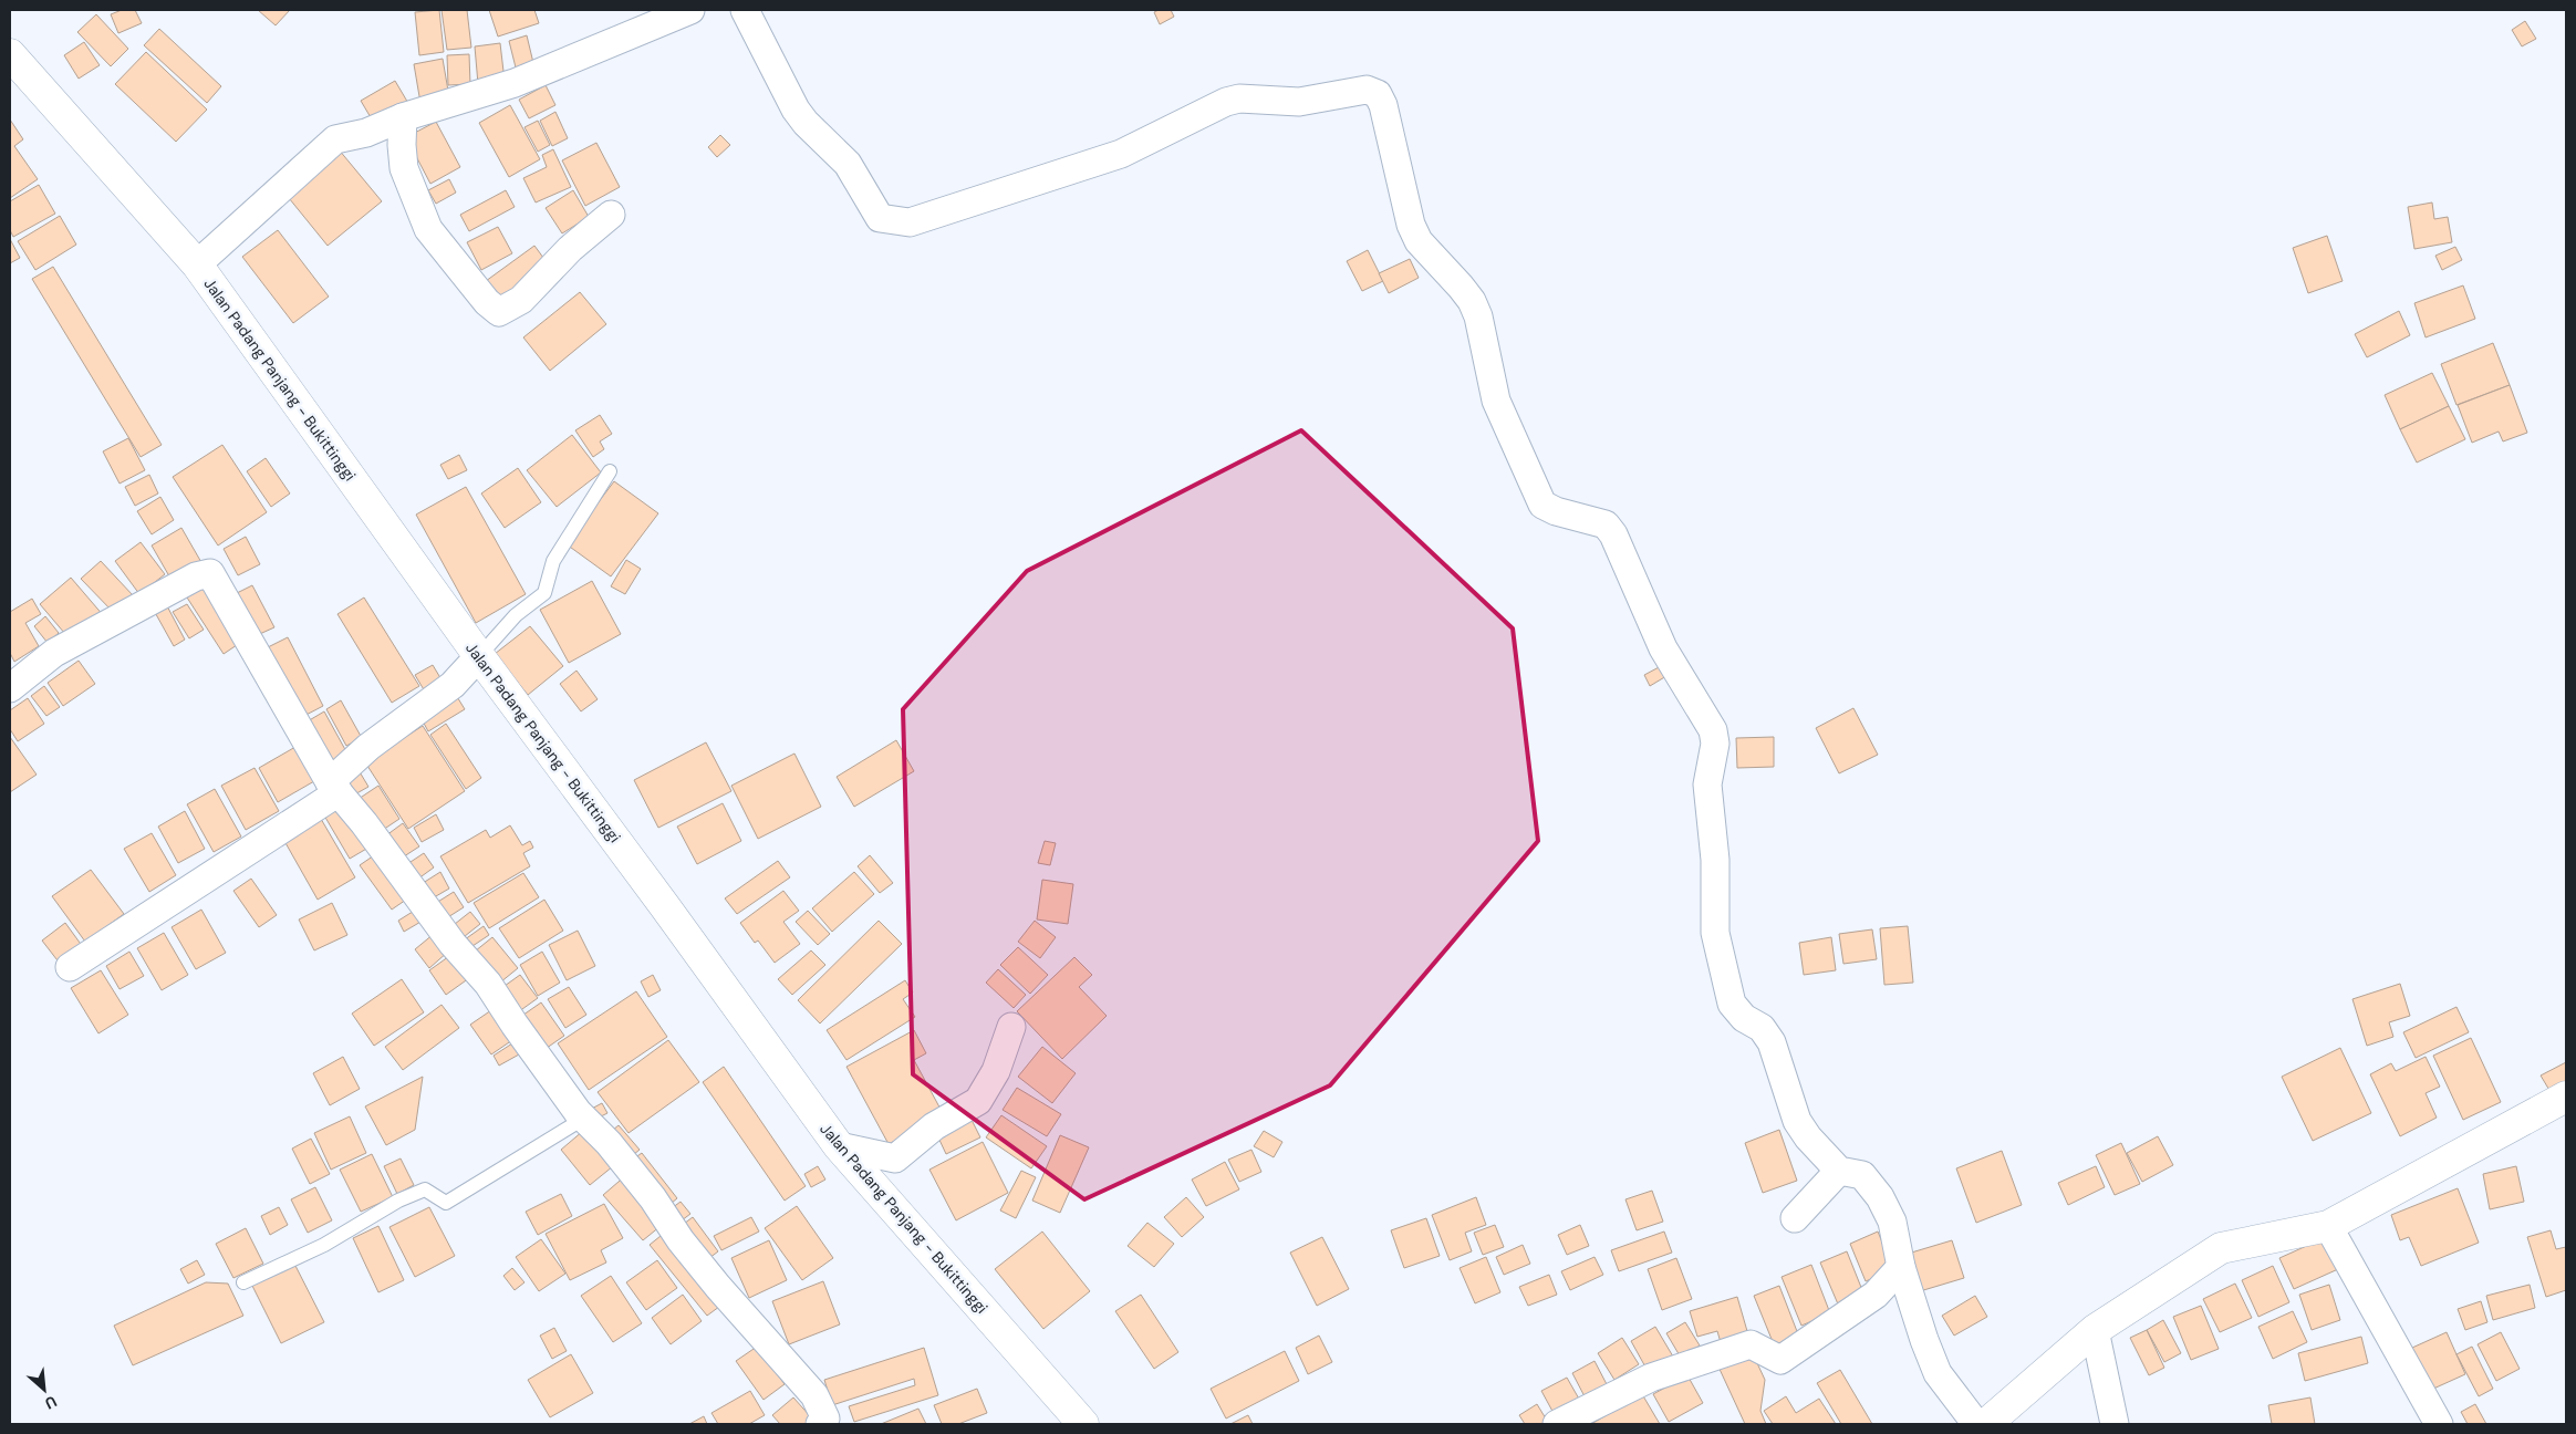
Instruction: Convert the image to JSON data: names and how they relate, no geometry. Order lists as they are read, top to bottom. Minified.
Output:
{"streets":{"main road":["Jalan Padang Panjang - Bukittinggi"]},"north":"bottom right"}
